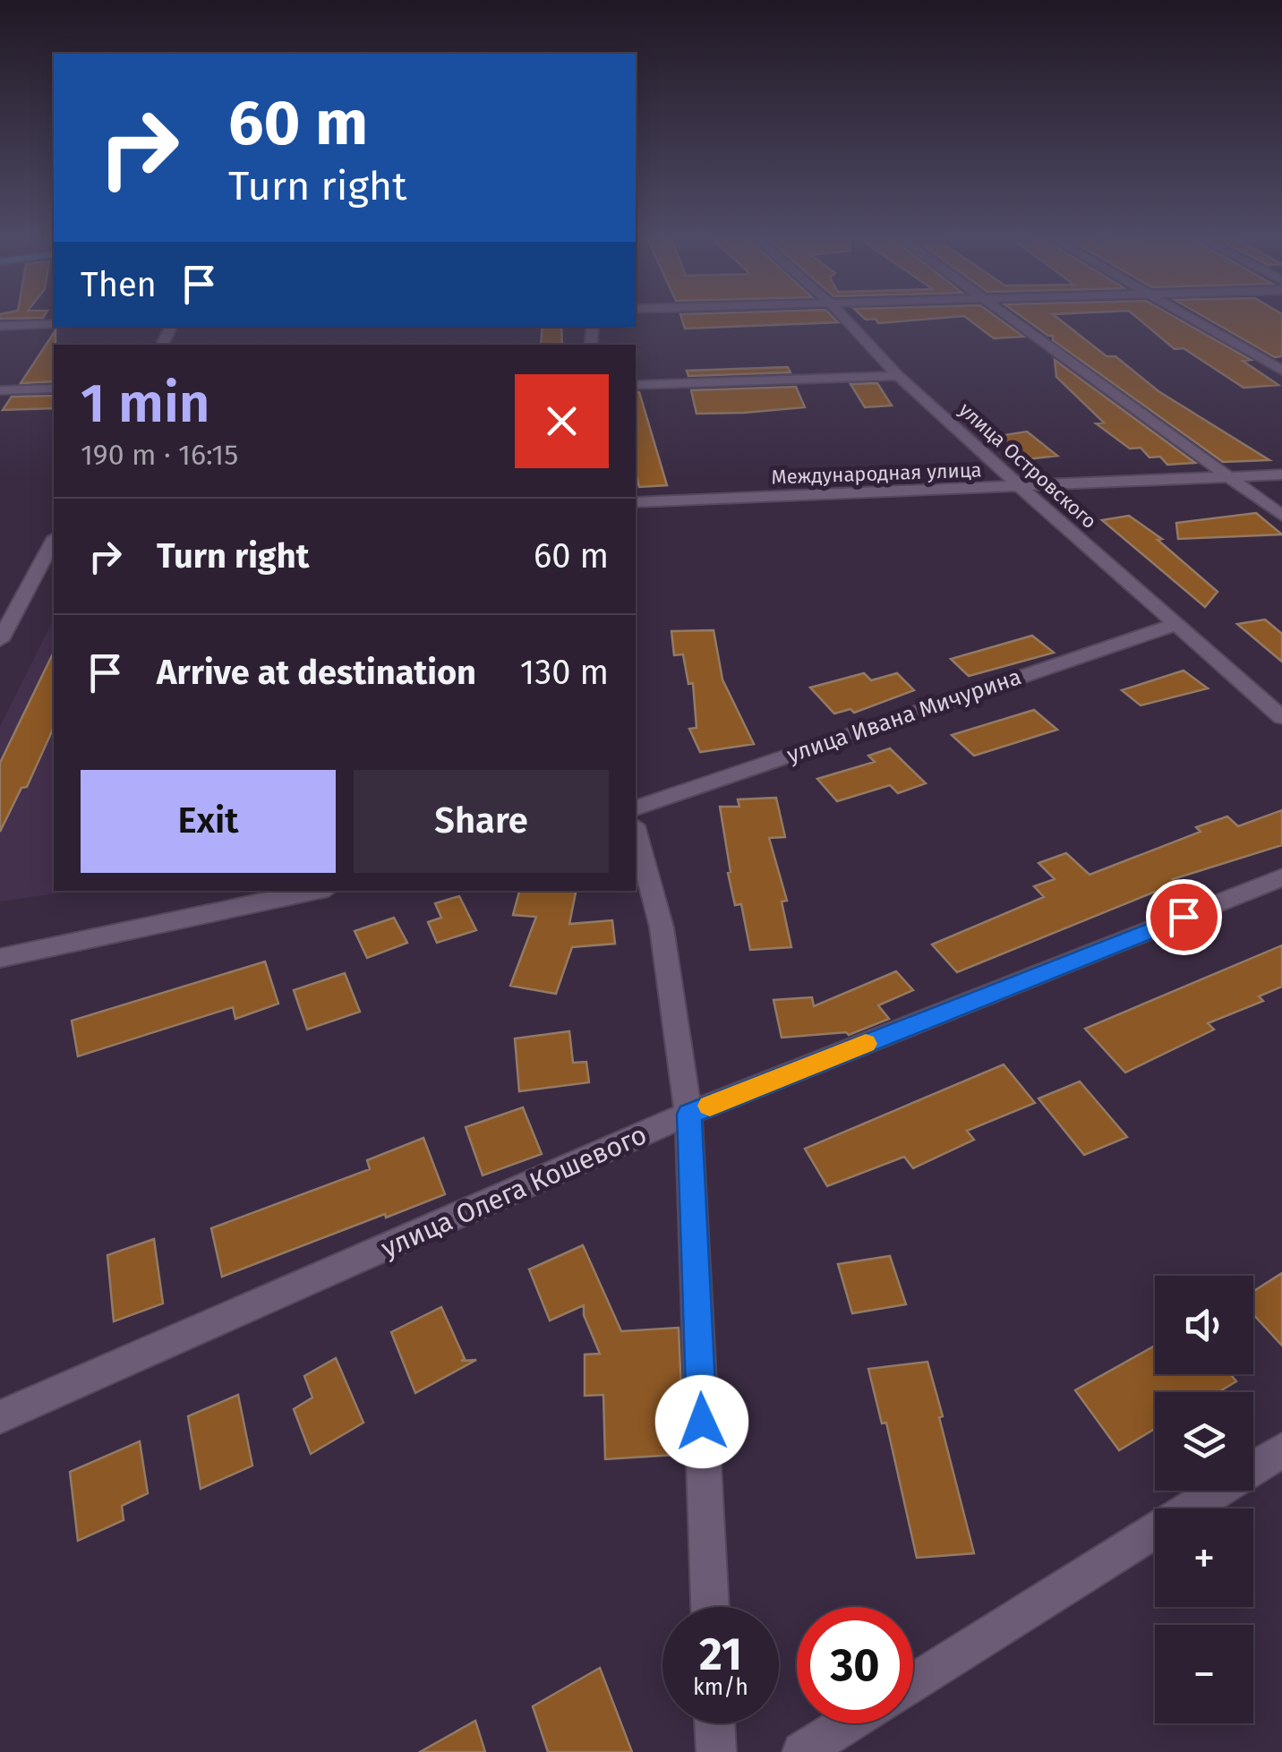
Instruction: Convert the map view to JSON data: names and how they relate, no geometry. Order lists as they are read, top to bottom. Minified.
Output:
{"streets":{"street":["улица Островского","Международная улица","улица Ивана Мичурина","улица Олега Кошевого"]},"crossings":[["улица Островского","Международная улица"],["улица Островского","улица Ивана Мичурина"]],"page":{"turn":["60 m","Turn right"],"then":"Then","heading":["1 min","190 m · 16:15"],"list":[{"name":"Turn right","value":"60 m"},{"name":"Arrive at destination","value":"130 m"}],"buttons":["Exit","Share"],"map_buttons":["+","−"],"speed":"21 km/h","limit":"30"}}
